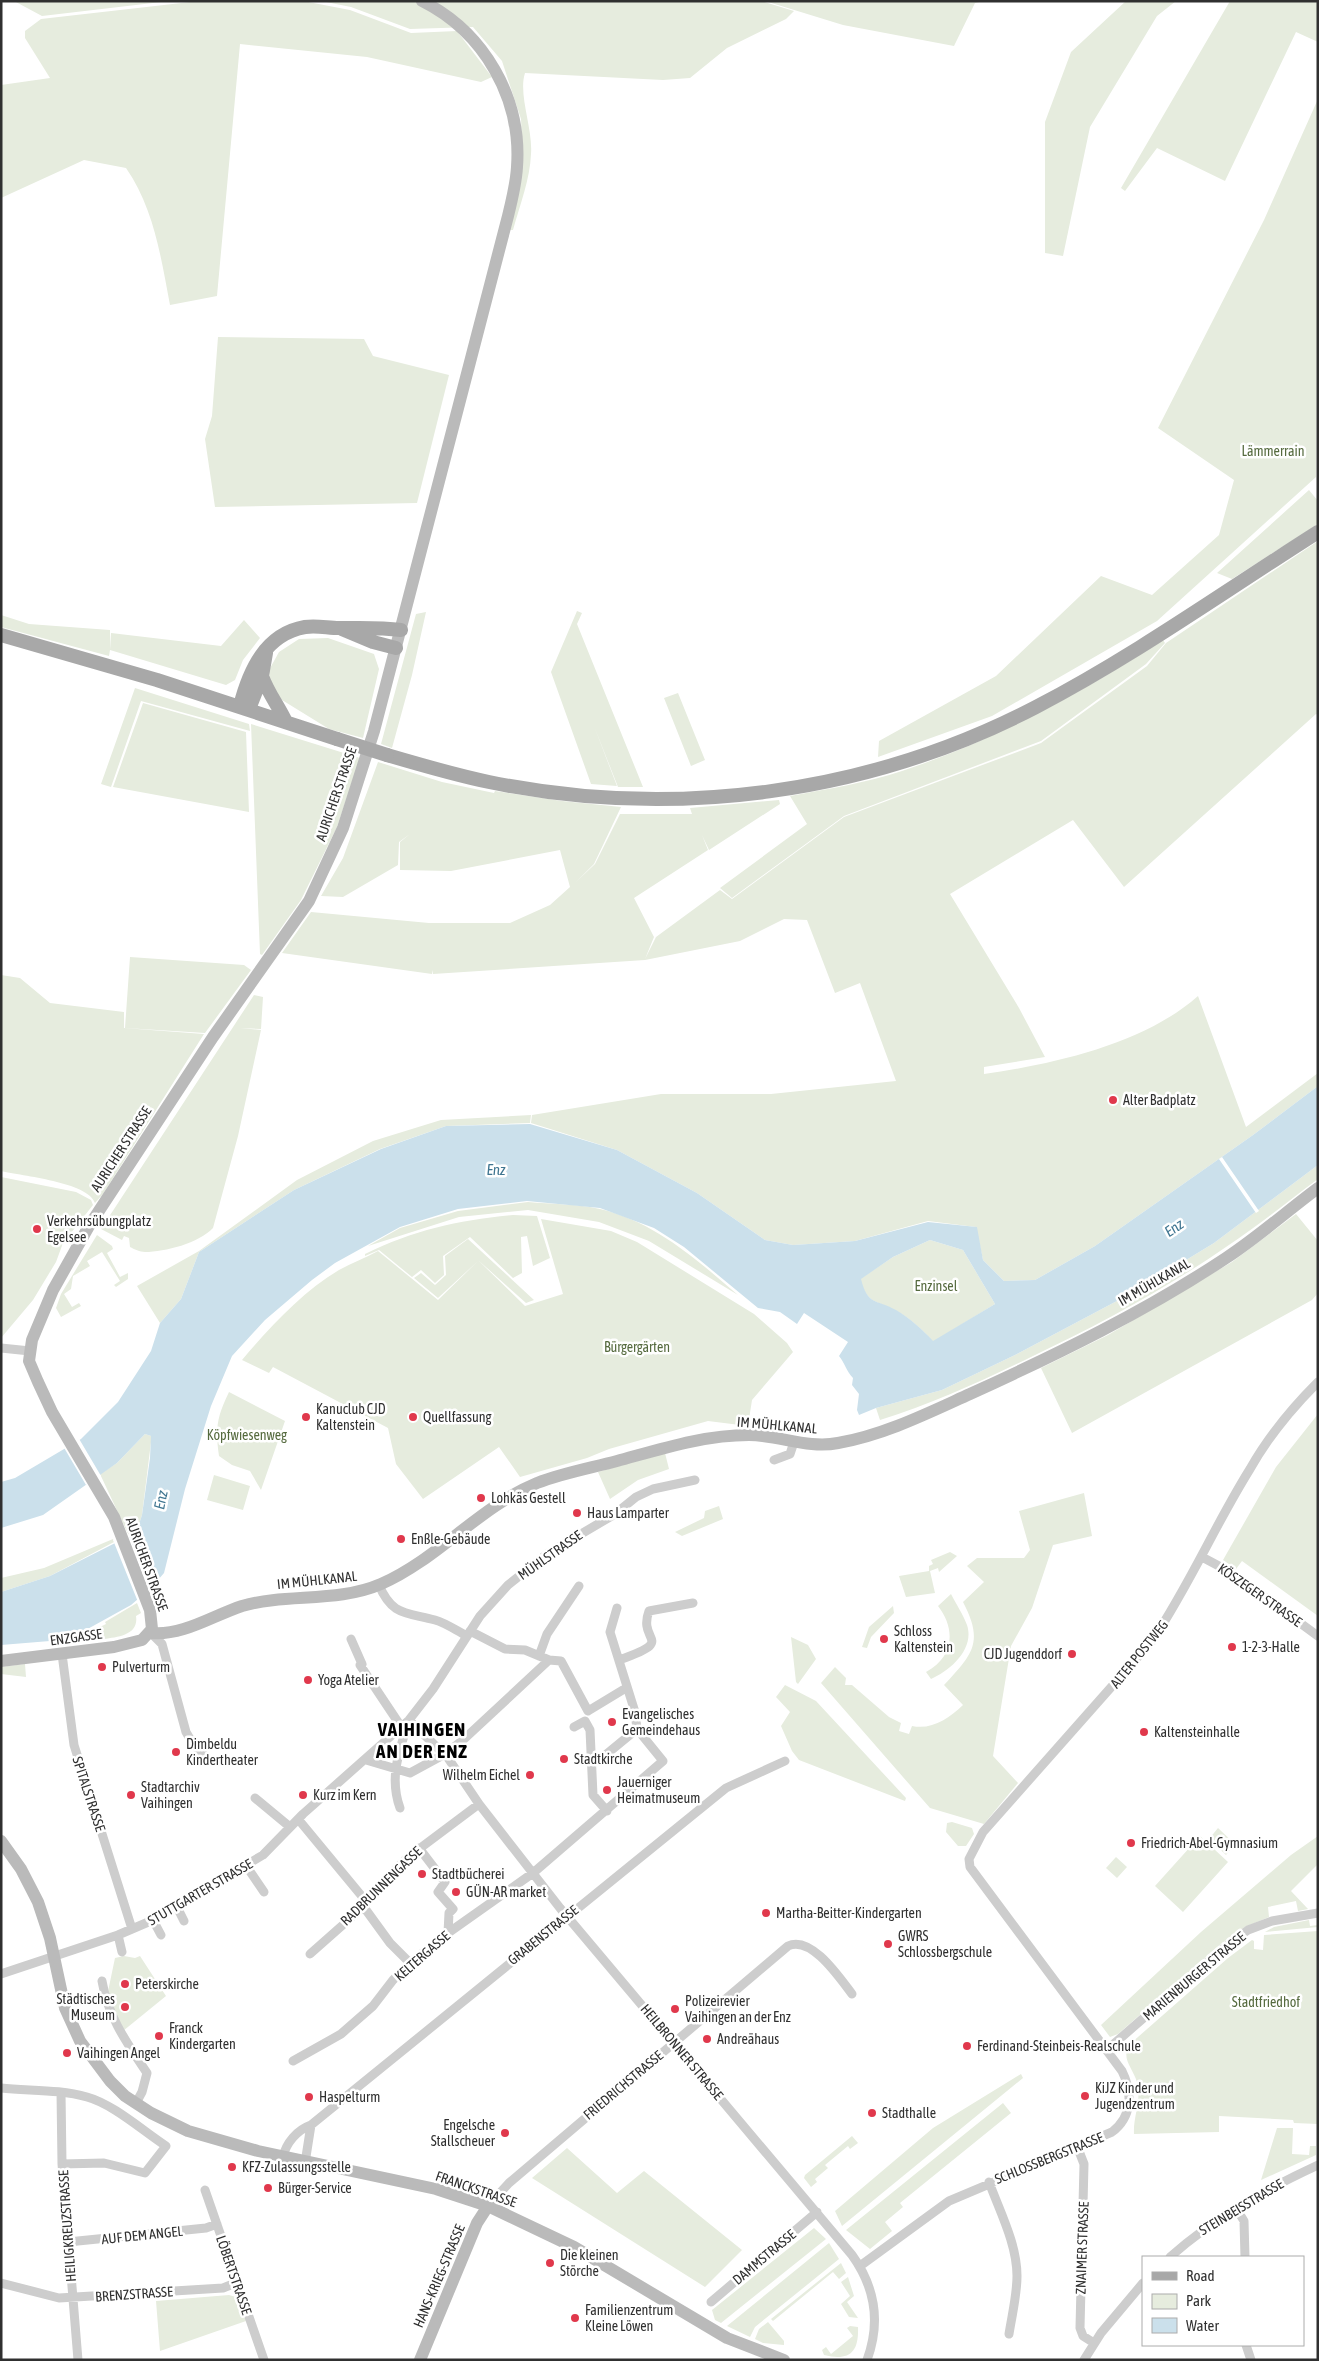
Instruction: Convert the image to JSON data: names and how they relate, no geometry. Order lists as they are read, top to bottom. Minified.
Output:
{"streets":{"street":["AURICHER STRASSE","IM MÜHLKANAL","MÜHLSTRASSE","KÖSZEGER STRASSE","ENZGASSE","ALTER POSTWEG","SPITALSTRASSE","RADBRUNNENGASSE","STUTTGARTER STRASSE","GRABENSTRASSE","KELTERGASSE","MARIENBURGER STRASSE","HEILBRONNER STRASSE","FRIEDRICHSTRASSE","SCHLOSSBERGSTRASSE","FRANCKSTRASSE","STEINBEISSTRASSE","HEILIGKREUZSTRASSE","AUF DEM ANGEL","ZNAIMER STRASSE","DAMMSTRASSE","LÖBERTSTRASSE","HANS-KRIEG-STRASSE","BRENZSTRASSE"]},"crossings":[["AURICHER STRASSE","IM MÜHLKANAL"],["AURICHER STRASSE","ENZGASSE"],["IM MÜHLKANAL","ENZGASSE"],["MÜHLSTRASSE","STUTTGARTER STRASSE"],["MÜHLSTRASSE","HEILBRONNER STRASSE"],["KÖSZEGER STRASSE","ALTER POSTWEG"],["ENZGASSE","SPITALSTRASSE"],["ALTER POSTWEG","SCHLOSSBERGSTRASSE"],["SPITALSTRASSE","STUTTGARTER STRASSE"],["RADBRUNNENGASSE","HEILBRONNER STRASSE"],["STUTTGARTER STRASSE","HEILBRONNER STRASSE"],["STUTTGARTER STRASSE","FRANCKSTRASSE"],["GRABENSTRASSE","HEILBRONNER STRASSE"],["GRABENSTRASSE","FRANCKSTRASSE"],["KELTERGASSE","HEILBRONNER STRASSE"],["MARIENBURGER STRASSE","SCHLOSSBERGSTRASSE"],["HEILBRONNER STRASSE","FRIEDRICHSTRASSE"],["HEILBRONNER STRASSE","SCHLOSSBERGSTRASSE"],["HEILBRONNER STRASSE","DAMMSTRASSE"],["FRIEDRICHSTRASSE","FRANCKSTRASSE"],["FRIEDRICHSTRASSE","HANS-KRIEG-STRASSE"],["SCHLOSSBERGSTRASSE","ZNAIMER STRASSE"],["FRANCKSTRASSE","HANS-KRIEG-STRASSE"],["HEILIGKREUZSTRASSE","AUF DEM ANGEL"],["HEILIGKREUZSTRASSE","BRENZSTRASSE"],["AUF DEM ANGEL","LÖBERTSTRASSE"],["LÖBERTSTRASSE","BRENZSTRASSE"]],"districts":["VAIHINGEN AN DER ENZ"],"water":["Enz"],"parks":["Lämmerrain","Enzinsel","Bürgergärten","Köpfwiesenweg","Stadtfriedhof"],"places":["Alter Badplatz","Verkehrsübungplatz Egelsee","Kanuclub CJD Kaltenstein","Quellfassung","Lohkäs Gestell","Haus Lamparter","Enßle-Gebäude","Schloss Kaltenstein","1-2-3-Halle","CJD Jugenddorf","Pulverturm","Yoga Atelier","Evangelisches Gemeindehaus","Kaltensteinhalle","Dimbeldu Kindertheater","Stadtkirche","Wilhelm Eichel","Jauerniger Heimatmuseum","Stadtarchiv Vaihingen","Kurz im Kern","Friedrich-Abel-Gymnasium","Stadtbücherei","GÜN-AR market","Martha-Beitter-Kindergarten","GWRS Schlossbergschule","Peterskirche","Städtisches Museum","Polizeirevier Vaihingen an der Enz","Franck Kindergarten","Andreähaus","Ferdinand-Steinbeis-Realschule","Vaihingen Angel","KiJZ Kinder und Jugendzentrum","Haspelturm","Stadthalle","Engelsche Stallscheuer","KFZ-Zulassungsstelle","Bürger-Service","Die kleinen Störche","Familienzentrum Kleine Löwen"],"legend":["Road","Park","Water"]}
